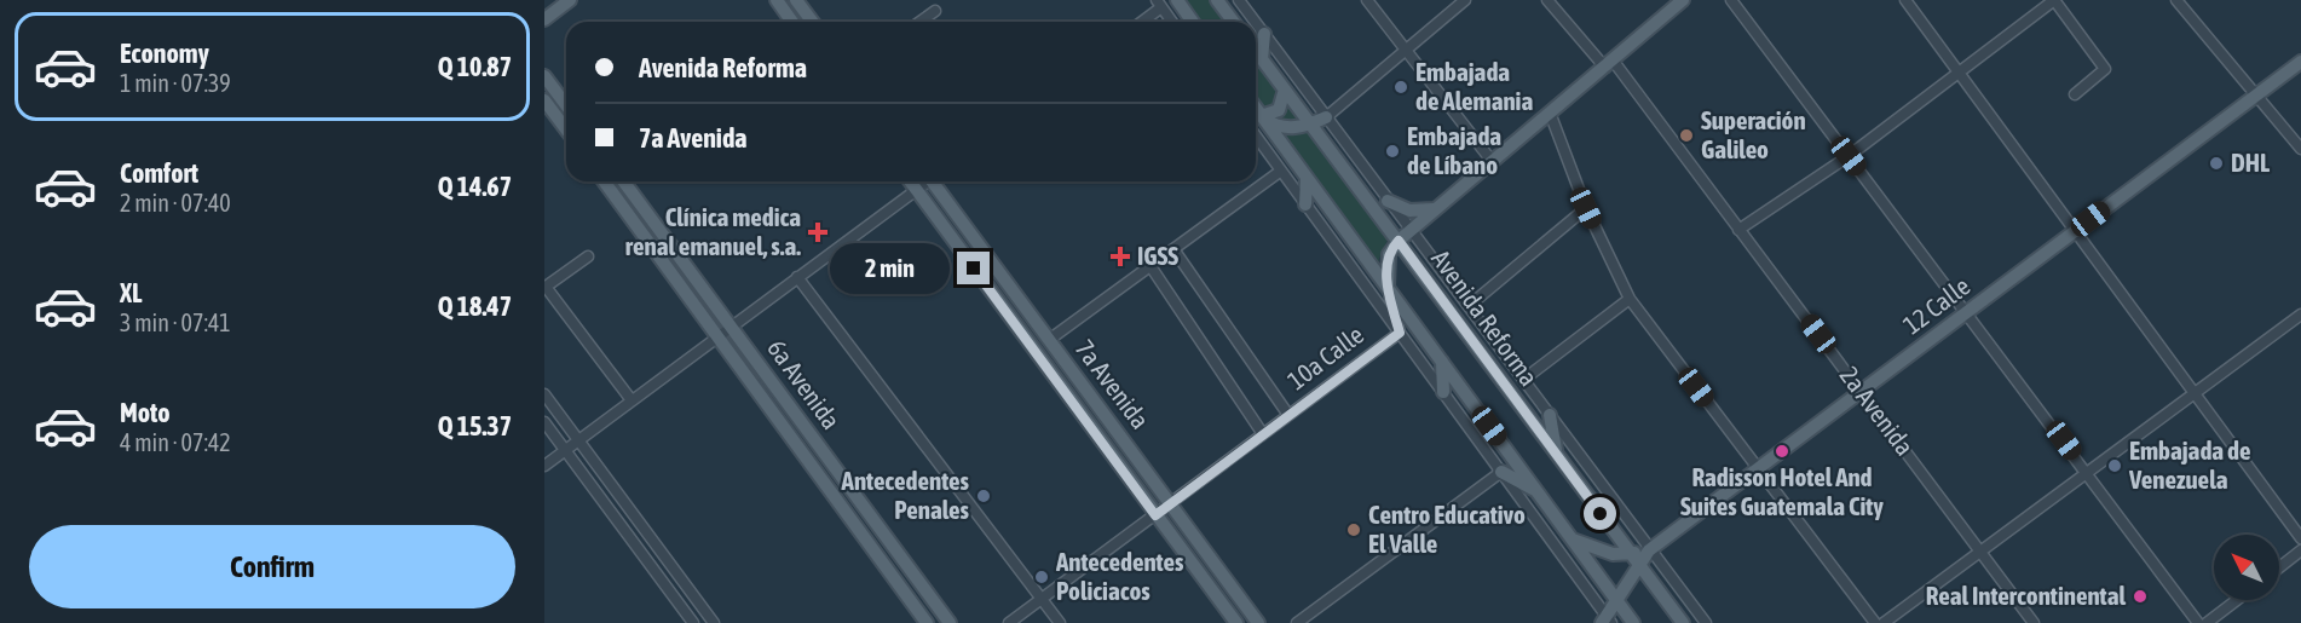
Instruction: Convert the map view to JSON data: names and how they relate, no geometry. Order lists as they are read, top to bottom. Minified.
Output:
{"streets":{"main road":["12 Calle","Avenida Reforma","10a Calle","6a Avenida","7a Avenida"],"street":["2a Avenida"]},"crossings":[["12 Calle","2a Avenida"],["Avenida Reforma","10a Calle"],["10a Calle","7a Avenida"]],"places":{"other":["Embajada de Alemania","Superación Galileo","Embajada de Líbano","DHL","Radisson Hotel And Suites Guatemala City","Embajada de Venezuela","Antecedentes Penales","Centro Educativo El Valle","Antecedentes Policiacos","Real Intercontinental"],"health":["Clínica medica renal emanuel, s.a.","IGSS"]},"north":"top left","page":{"list":[{"name":"Economy","note":"1 min · 07:39","value":"Q 10.87"},{"name":"Comfort","note":"2 min · 07:40","value":"Q 14.67"},{"name":"XL","note":"3 min · 07:41","value":"Q 18.47"},{"name":"Moto","note":"4 min · 07:42","value":"Q 15.37"}],"banner":["Avenida Reforma","7a Avenida"],"bubble":"2 min","buttons":"Confirm"}}
